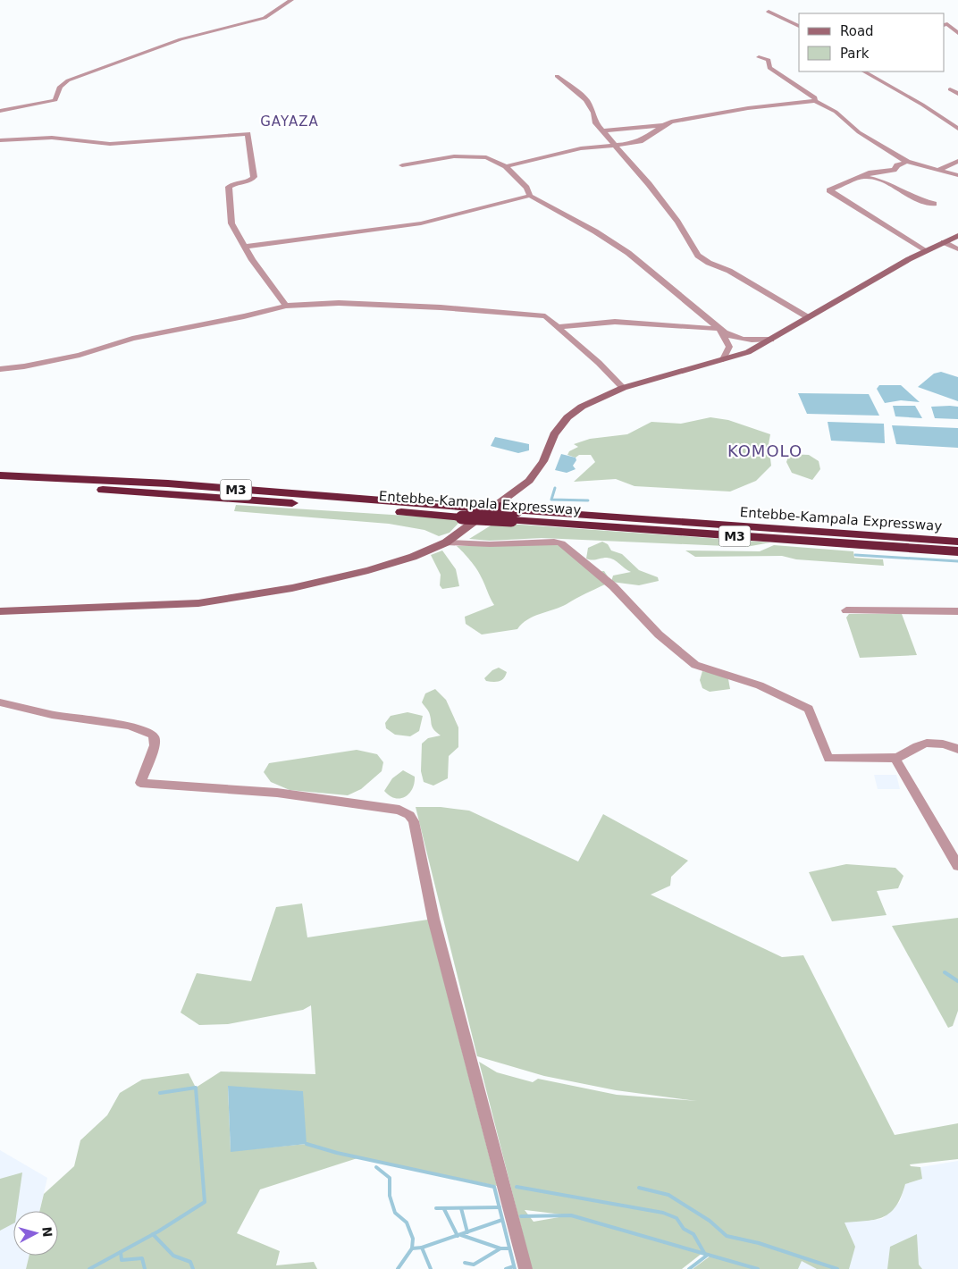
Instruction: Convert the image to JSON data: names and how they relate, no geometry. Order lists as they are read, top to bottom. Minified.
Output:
{"streets":{"highway":["M3","Entebbe-Kampala Expressway"]},"districts":["GAYAZA","KOMOLO"],"legend":["Road","Park"],"north":"right"}
